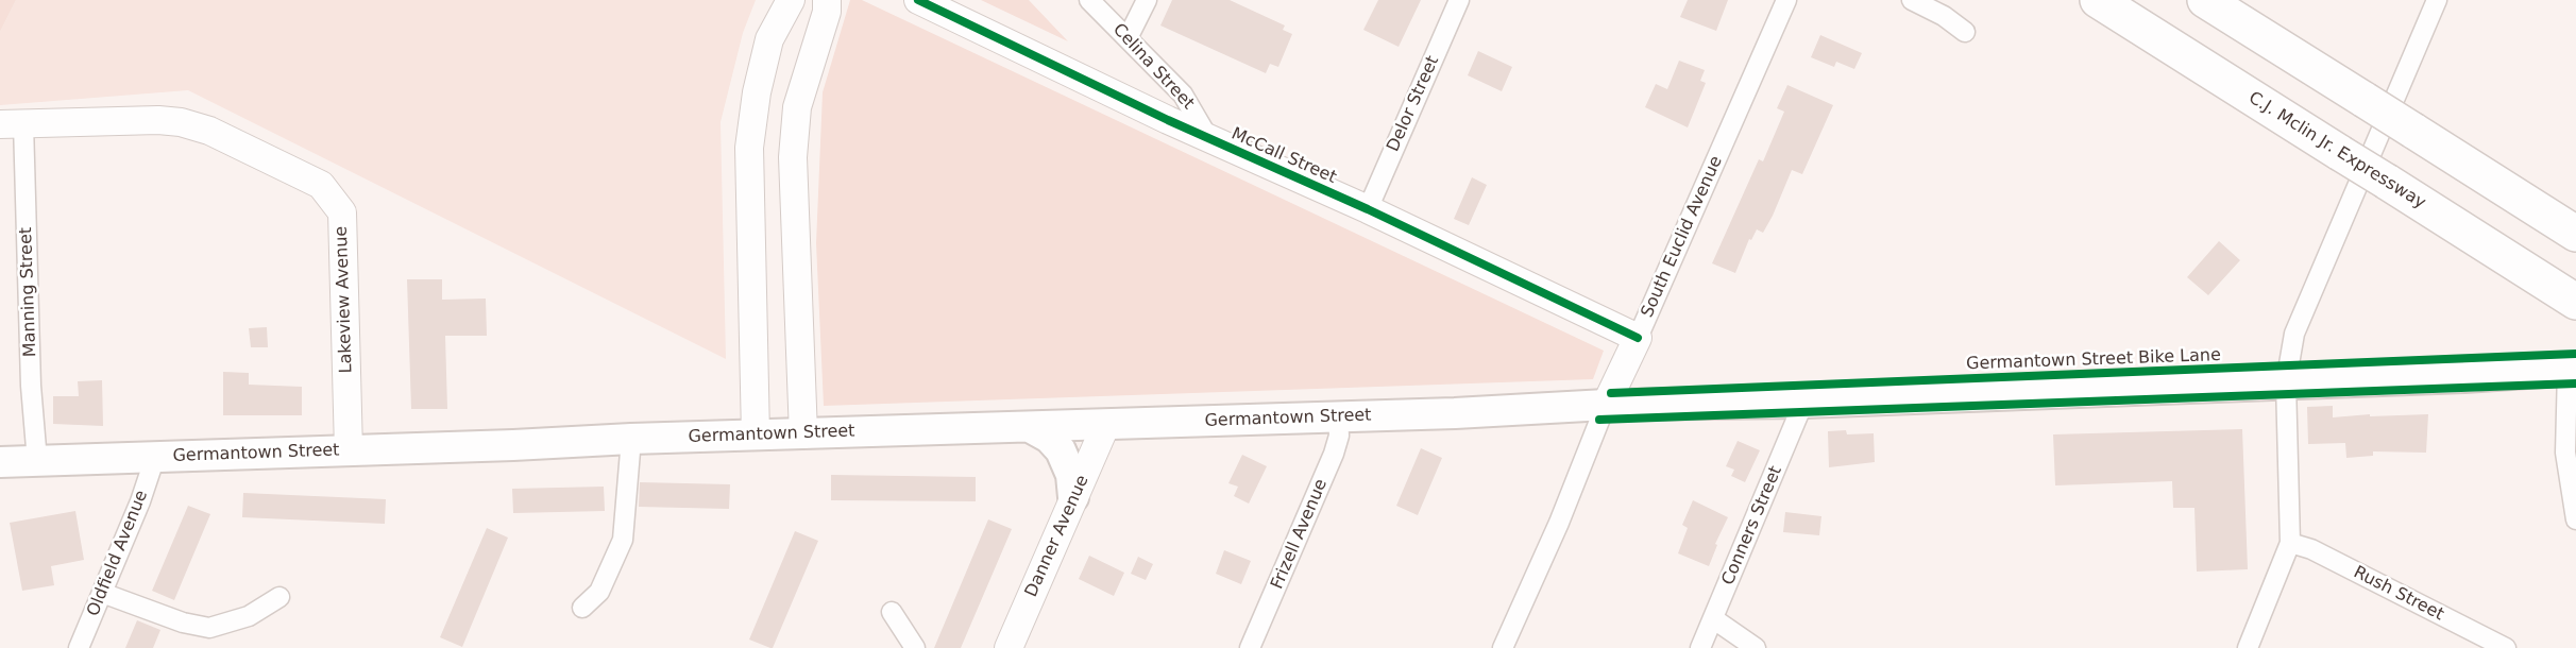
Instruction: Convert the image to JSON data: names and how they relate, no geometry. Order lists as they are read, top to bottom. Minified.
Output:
{"streets":{"highway":["C.J. Mclin Jr. Expressway"],"main road":["Germantown Street"],"street":["Celina Street","Delor Street","McCall Street","South Euclid Avenue","Manning Street","Lakeview Avenue","Conners Street","Frizell Avenue","Danner Avenue","Oldfield Avenue","Rush Street"],"cycle path":["Germantown Street Bike Lane"]},"crossings":[["Celina Street","McCall Street"],["Delor Street","McCall Street"],["McCall Street","South Euclid Avenue"],["South Euclid Avenue","Germantown Street"],["Manning Street","Lakeview Avenue"],["Manning Street","Germantown Street"],["Lakeview Avenue","Germantown Street"],["Germantown Street","Conners Street"],["Germantown Street","Frizell Avenue"],["Germantown Street","Danner Avenue"],["Germantown Street","Oldfield Avenue"]]}
